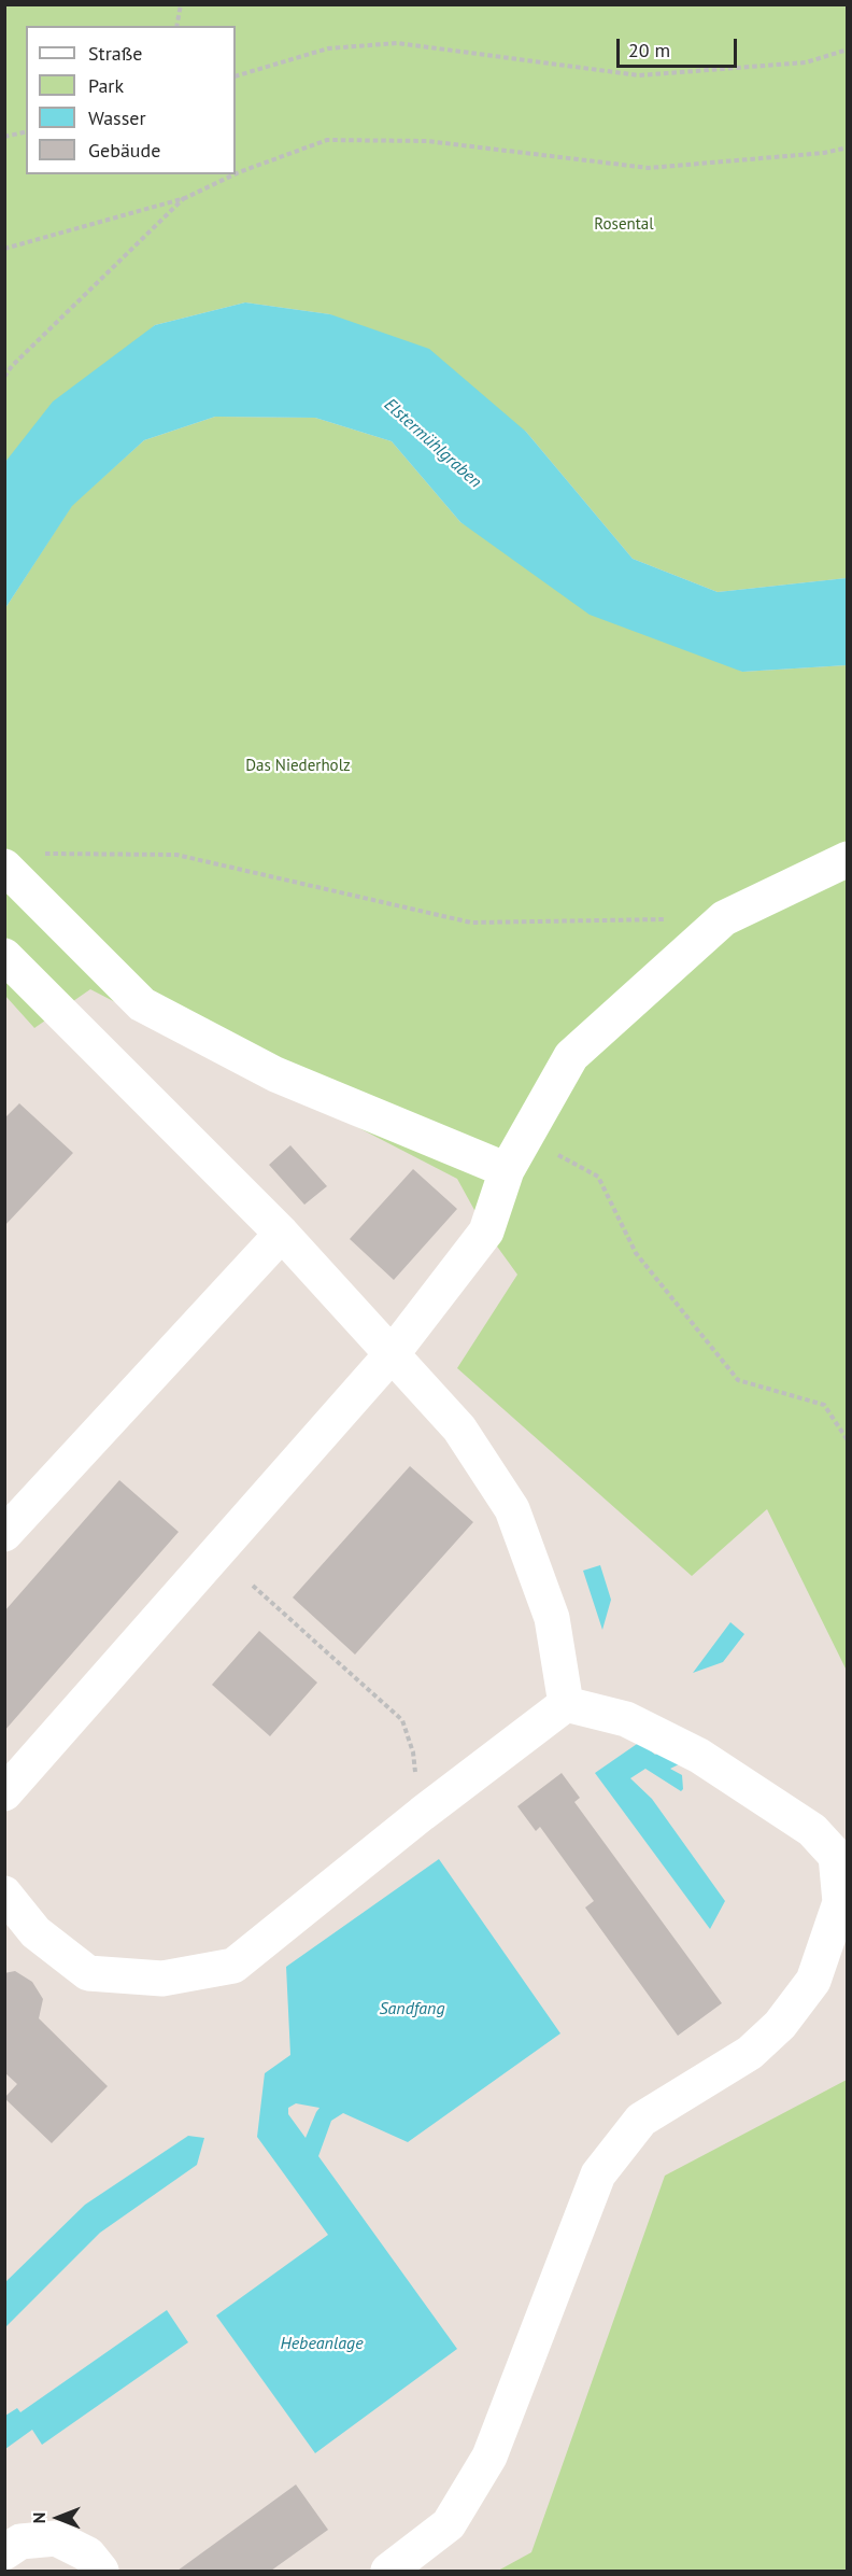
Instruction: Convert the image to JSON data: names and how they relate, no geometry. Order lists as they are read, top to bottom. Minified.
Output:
{"water":["Elstermühlgraben","Sandfang","Hebeanlage"],"parks":["Rosental","Das Niederholz"],"legend":["Straße","Park","Wasser","Gebäude"],"scale_bar":"20 m","north":"left"}
